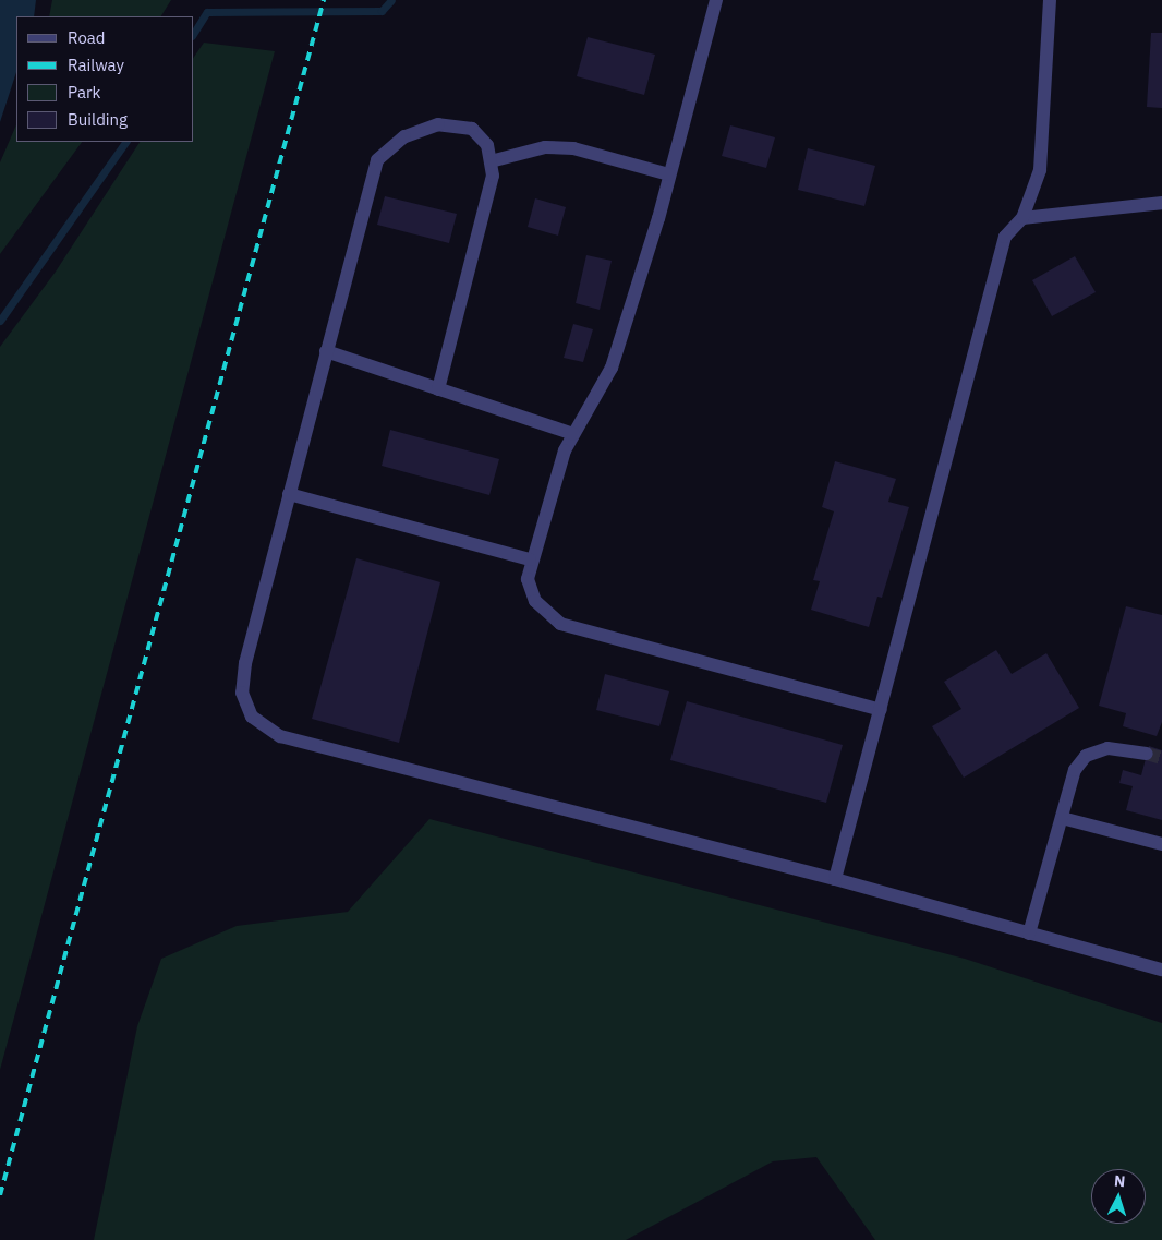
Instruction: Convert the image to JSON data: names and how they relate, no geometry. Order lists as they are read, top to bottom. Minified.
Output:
{"legend":["Road","Railway","Park","Building"],"north":"top"}
